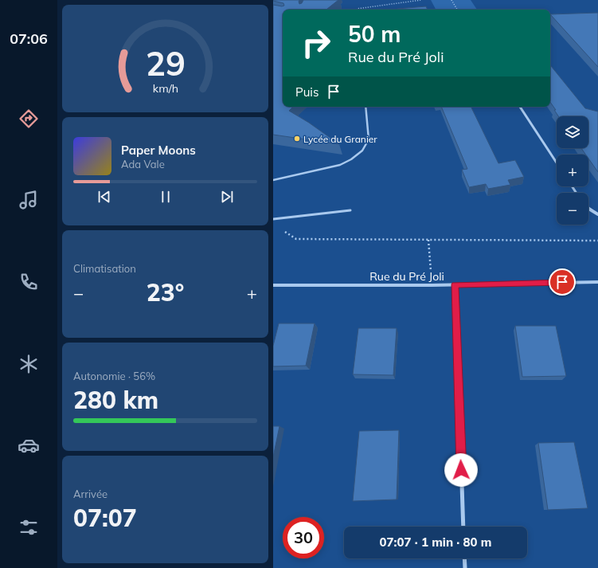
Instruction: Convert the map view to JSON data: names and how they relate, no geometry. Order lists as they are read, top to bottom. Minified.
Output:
{"streets":{"street":["Rue du Pré Joli"]},"places":["Lycée du Granier"],"page":{"tabs":"07:06","turn":["50 m","Rue du Pré Joli"],"then":"Puis","map_buttons":["+","−"],"song":["Paper Moons","Ada Vale"],"tile":["Climatisation",["Autonomie · 56%","280 km"],["Arrivée","07:07"]],"heat":["−","23°","+"],"limit":"30","trip":"07:07 · 1 min · 80 m","gauge":["29","km/h"]}}
